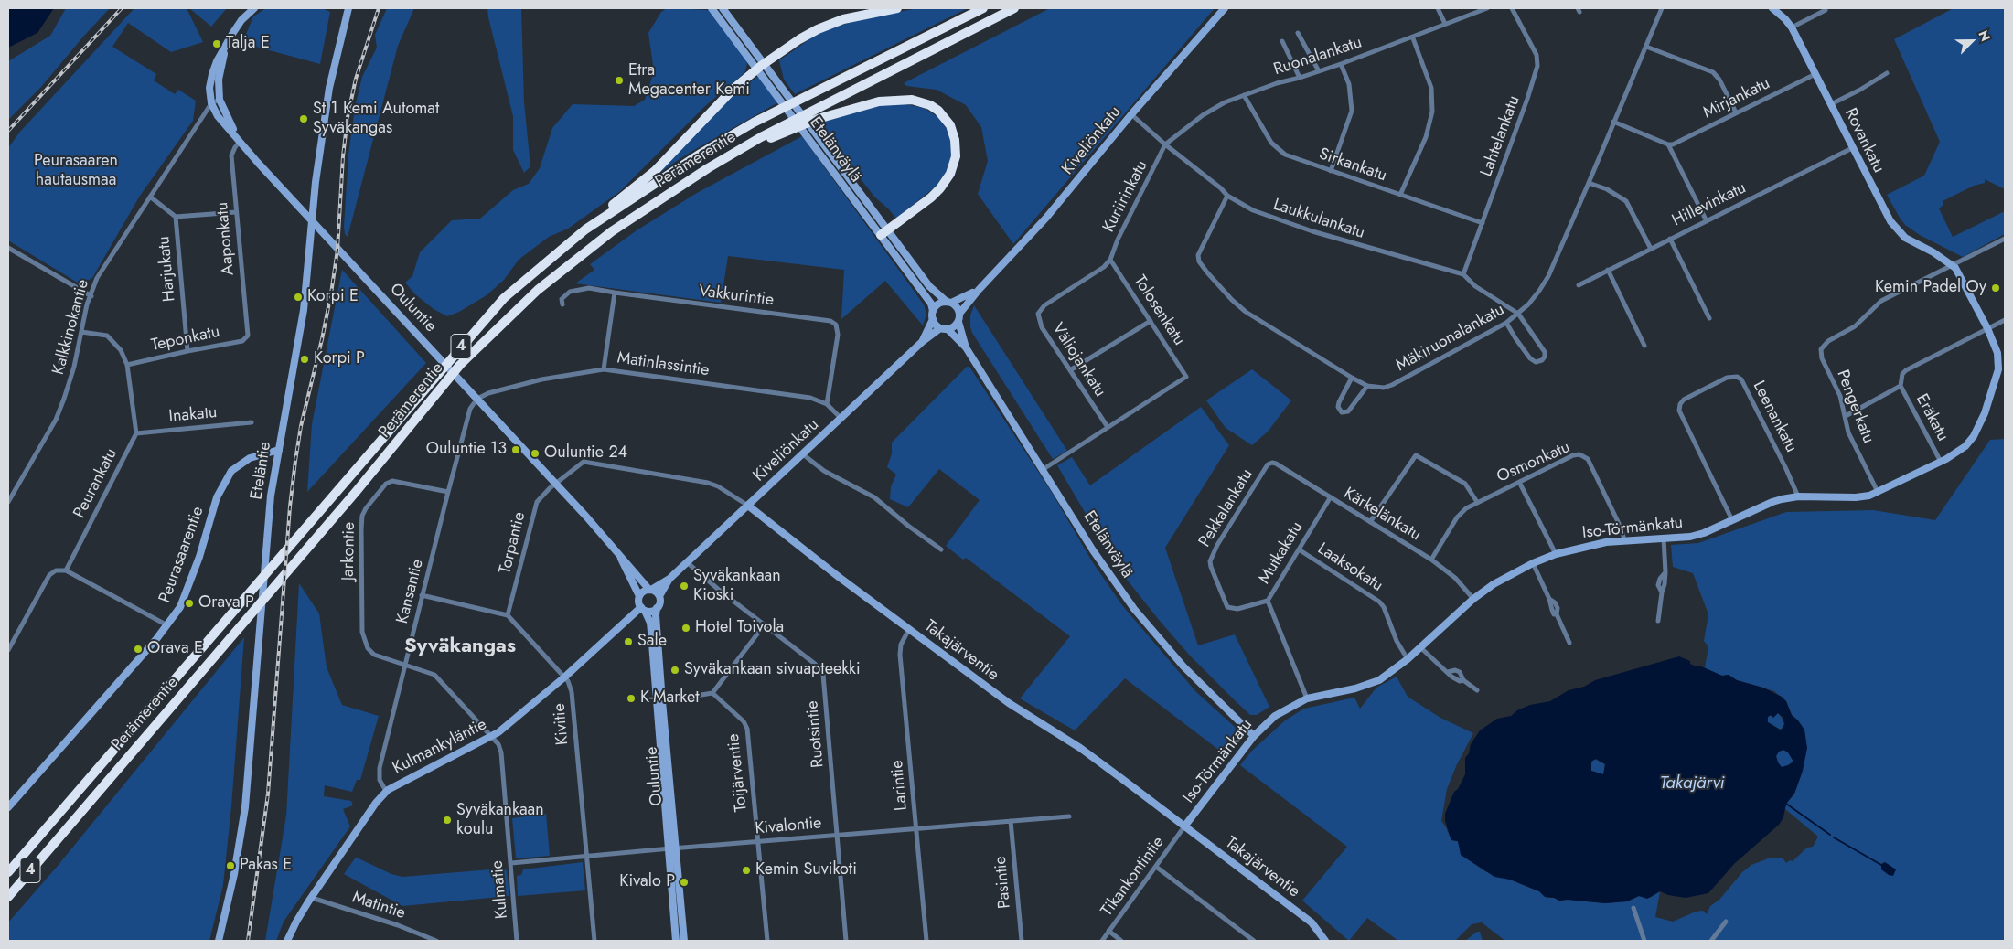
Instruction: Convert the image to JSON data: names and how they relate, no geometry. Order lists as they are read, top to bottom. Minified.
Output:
{"streets":{"highway":["Perämerentie","4"],"main road":["Kiveliönkatu","Rovankatu","Etelänväylä","Ouluntie","Eteläntie","Iso-Törmänkatu","Peurasaarentie","Takajärventie","Kulmankyläntie"],"street":["Ruonalankatu","Mirjankatu","Lahtelankatu","Sirkankatu","Kuriirinkatu","Hillevinkatu","Laukkulankatu","Aaponkatu","Harjukatu","Vakkurintie","Tolosenkatu","Kalkkinokantie","Mäkiruonalankatu","Teponkatu","Väliojankatu","Matinlassintie","Pengerkatu","Inakatu","Leenankatu","Eräkatu","Osmonkatu","Peurankatu","Pekkalankatu","Kärkelänkatu","Torpantie","Jarkontie","Mutkakatu","Laaksokatu","Kansantie","Kivitie","Ruotsintie","Toijärventie","Larintie","Kivalontie","Tikankontintie","Pasintie","Kulmatie","Matintie"]},"crossings":[["Ruonalankatu","Sirkankatu"],["Ruonalankatu","Kuriirinkatu"],["Ruonalankatu","Laukkulankatu"],["Mirjankatu","Rovankatu"],["Lahtelankatu","Sirkankatu"],["Lahtelankatu","Laukkulankatu"],["Kiveliönkatu","Etelänväylä"],["Kiveliönkatu","Laukkulankatu"],["Kiveliönkatu","Ouluntie"],["Kiveliönkatu","Matinlassintie"],["Kiveliönkatu","Takajärventie"],["Kiveliönkatu","Ruotsintie"],["Kiveliönkatu","Kulmankyläntie"],["Rovankatu","Hillevinkatu"],["Rovankatu","Pengerkatu"],["Rovankatu","Iso-Törmänkatu"],["Etelänväylä","Iso-Törmänkatu"],["Kuriirinkatu","Laukkulankatu"],["Kuriirinkatu","Tolosenkatu"],["Kuriirinkatu","Väliojankatu"],["Laukkulankatu","Mäkiruonalankatu"],["Aaponkatu","Ouluntie"],["Aaponkatu","Teponkatu"],["Harjukatu","Kalkkinokantie"],["Harjukatu","Teponkatu"],["Vakkurintie","Matinlassintie"],["Ouluntie","Kalkkinokantie"],["Ouluntie","Matinlassintie"],["Ouluntie","Torpantie"],["Ouluntie","Kansantie"],["Ouluntie","Takajärventie"],["Ouluntie","Kulmankyläntie"],["Ouluntie","Kivalontie"],["Tolosenkatu","Väliojankatu"],["Matinlassintie","Kansantie"],["Pengerkatu","Iso-Törmänkatu"],["Inakatu","Peurankatu"],["Leenankatu","Iso-Törmänkatu"],["Eräkatu","Iso-Törmänkatu"],["Osmonkatu","Kärkelänkatu"],["Osmonkatu","Iso-Törmänkatu"],["Eteläntie","Peurasaarentie"],["Pekkalankatu","Kärkelänkatu"],["Pekkalankatu","Mutkakatu"],["Kärkelänkatu","Iso-Törmänkatu"],["Kärkelänkatu","Mutkakatu"],["Iso-Törmänkatu","Mutkakatu"],["Iso-Törmänkatu","Laaksokatu"],["Iso-Törmänkatu","Takajärventie"],["Iso-Törmänkatu","Tikankontintie"],["Torpantie","Takajärventie"],["Torpantie","Kivitie"],["Jarkontie","Kansantie"],["Jarkontie","Kulmatie"],["Mutkakatu","Laaksokatu"],["Kansantie","Kulmankyläntie"],["Kansantie","Kulmatie"],["Takajärventie","Larintie"],["Takajärventie","Tikankontintie"],["Kivitie","Kulmankyläntie"],["Kivitie","Kivalontie"],["Ruotsintie","Kivalontie"],["Kulmankyläntie","Kulmatie"],["Kulmankyläntie","Matintie"],["Toijärventie","Kivalontie"],["Larintie","Kivalontie"],["Kivalontie","Pasintie"],["Kivalontie","Kulmatie"]],"districts":["Syväkangas"],"water":["Takajärvi"],"parks":["Peurasaaren hautausmaa"],"places":["Talja E","Etra Megacenter Kemi","St 1 Kemi Automat Syväkangas","Kemin Padel Oy","Korpi E","Korpi P","Ouluntie 13","Ouluntie 24","Syväkankaan Kioski","Orava P","Hotel Toivola","Sale","Orava E","Syväkankaan sivuapteekki","K-Market","Syväkankaan koulu","Pakas E","Kemin Suvikoti","Kivalo P"],"north":"top right"}
